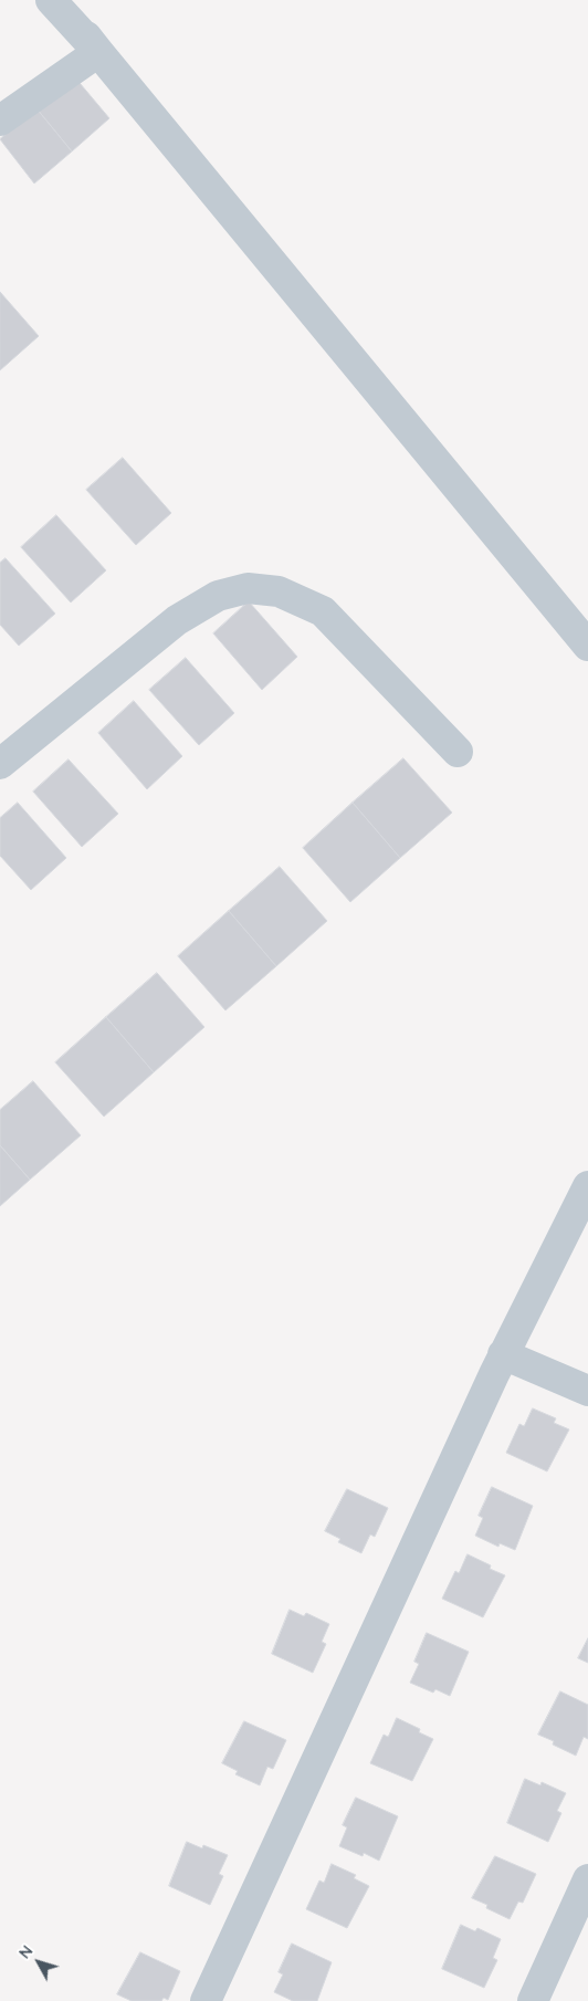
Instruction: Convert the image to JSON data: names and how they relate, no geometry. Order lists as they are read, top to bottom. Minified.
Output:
{"north":"top left"}
